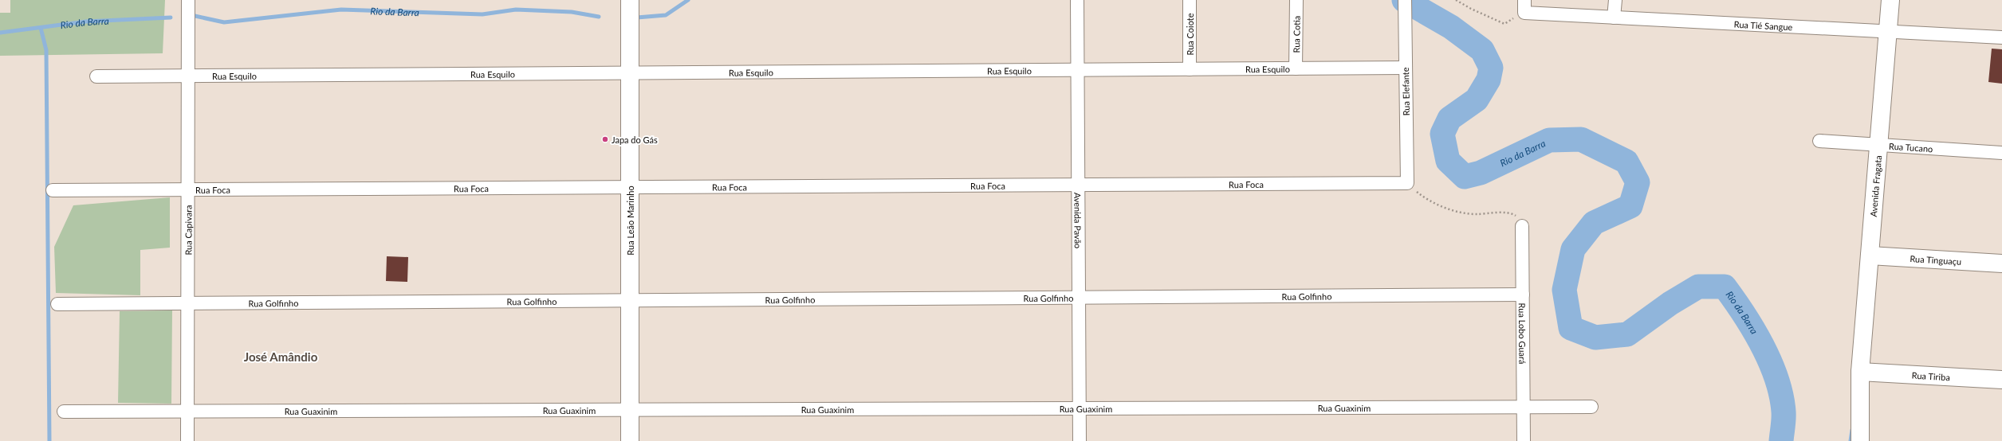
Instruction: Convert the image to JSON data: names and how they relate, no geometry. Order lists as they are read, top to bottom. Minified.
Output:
{"streets":{"street":["Rua Tié Sangue","Rua Coiote","Rua Cotia","Rua Esquilo","Rua Elefante","Rua Tucano","Rua Foca","Avenida Fragata","Rua Leão Marinho","Avenida Pavão","Rua Capivara","Rua Tinguaçu","Rua Golfinho","Rua Lobo Guará","Rua Tiriba","Rua Guaxinim"]},"crossings":[["Rua Tié Sangue","Avenida Fragata"],["Rua Coiote","Rua Esquilo"],["Rua Cotia","Rua Esquilo"],["Rua Esquilo","Rua Elefante"],["Rua Esquilo","Rua Leão Marinho"],["Rua Esquilo","Avenida Pavão"],["Rua Esquilo","Rua Capivara"],["Rua Elefante","Rua Foca"],["Rua Tucano","Avenida Fragata"],["Rua Foca","Rua Leão Marinho"],["Rua Foca","Avenida Pavão"],["Rua Foca","Rua Capivara"],["Avenida Fragata","Rua Tinguaçu"],["Avenida Fragata","Rua Tiriba"],["Rua Leão Marinho","Rua Golfinho"],["Rua Leão Marinho","Rua Guaxinim"],["Avenida Pavão","Rua Golfinho"],["Avenida Pavão","Rua Guaxinim"],["Rua Capivara","Rua Golfinho"],["Rua Capivara","Rua Guaxinim"],["Rua Golfinho","Rua Lobo Guará"],["Rua Lobo Guará","Rua Guaxinim"]],"districts":["José Amândio"],"water":["Rio da Barra"],"places":["Japa do Gás"]}
